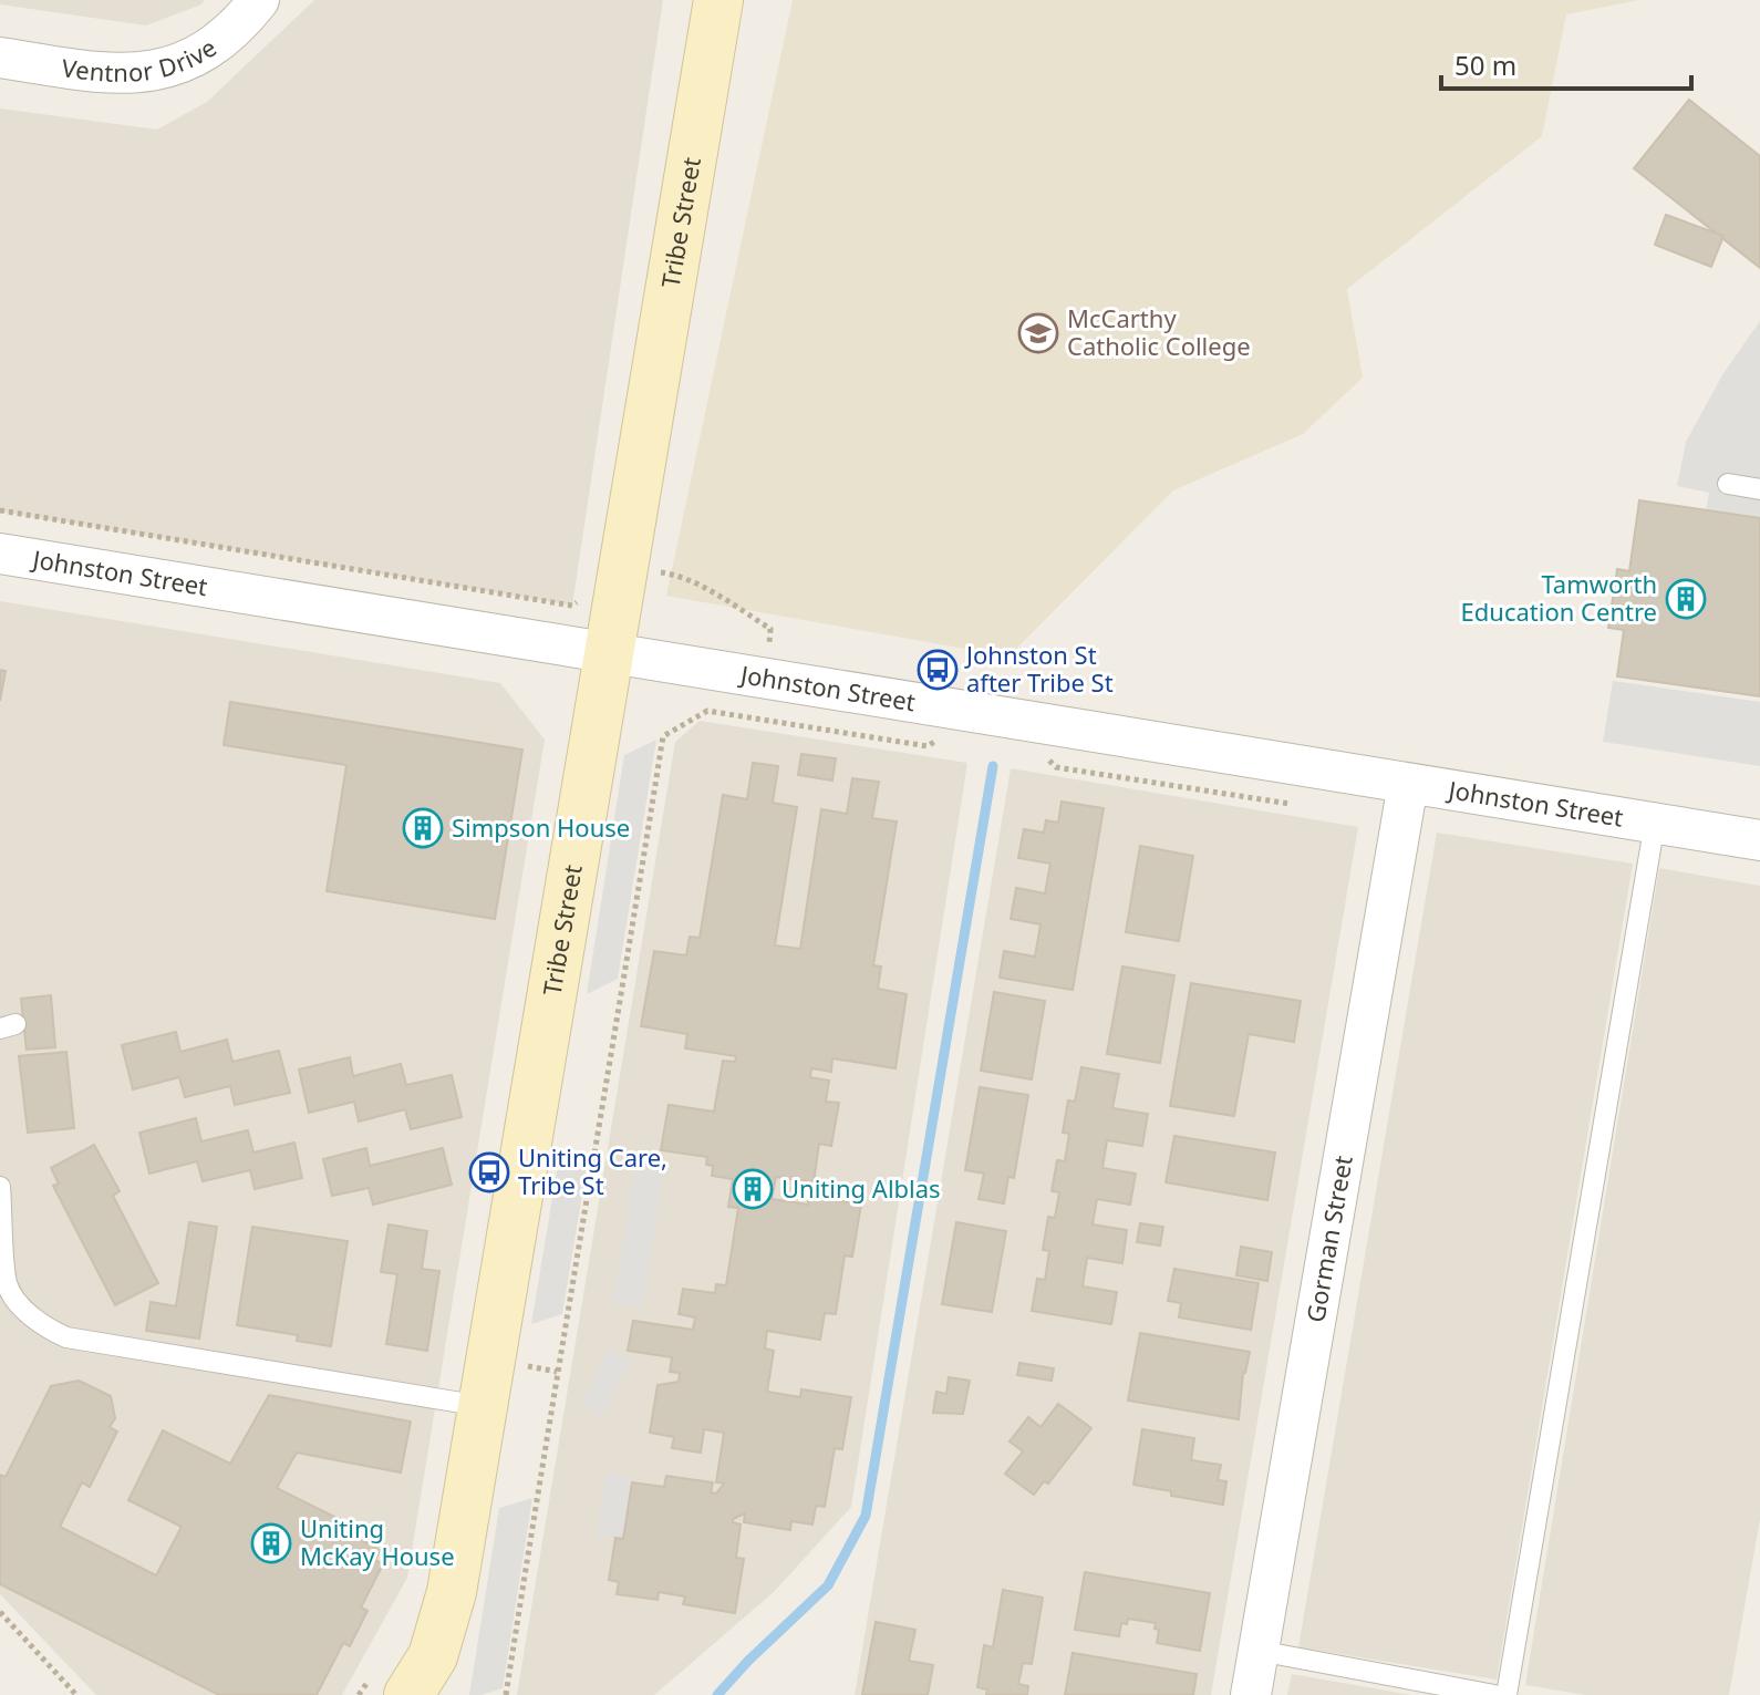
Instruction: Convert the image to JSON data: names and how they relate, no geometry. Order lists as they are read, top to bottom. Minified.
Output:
{"streets":{"street":["Ventnor Drive","Tribe Street","Johnston Street","Gorman Street"]},"crossings":[["Tribe Street","Johnston Street"],["Johnston Street","Gorman Street"]],"places":{"school or university":["McCarthy Catholic College"],"building":["Tamworth Education Centre","Simpson House","Uniting Alblas","Uniting McKay House"],"bus stop":["Johnston St after Tribe St","Uniting Care, Tribe St"]},"scale_bar":"50 m"}
